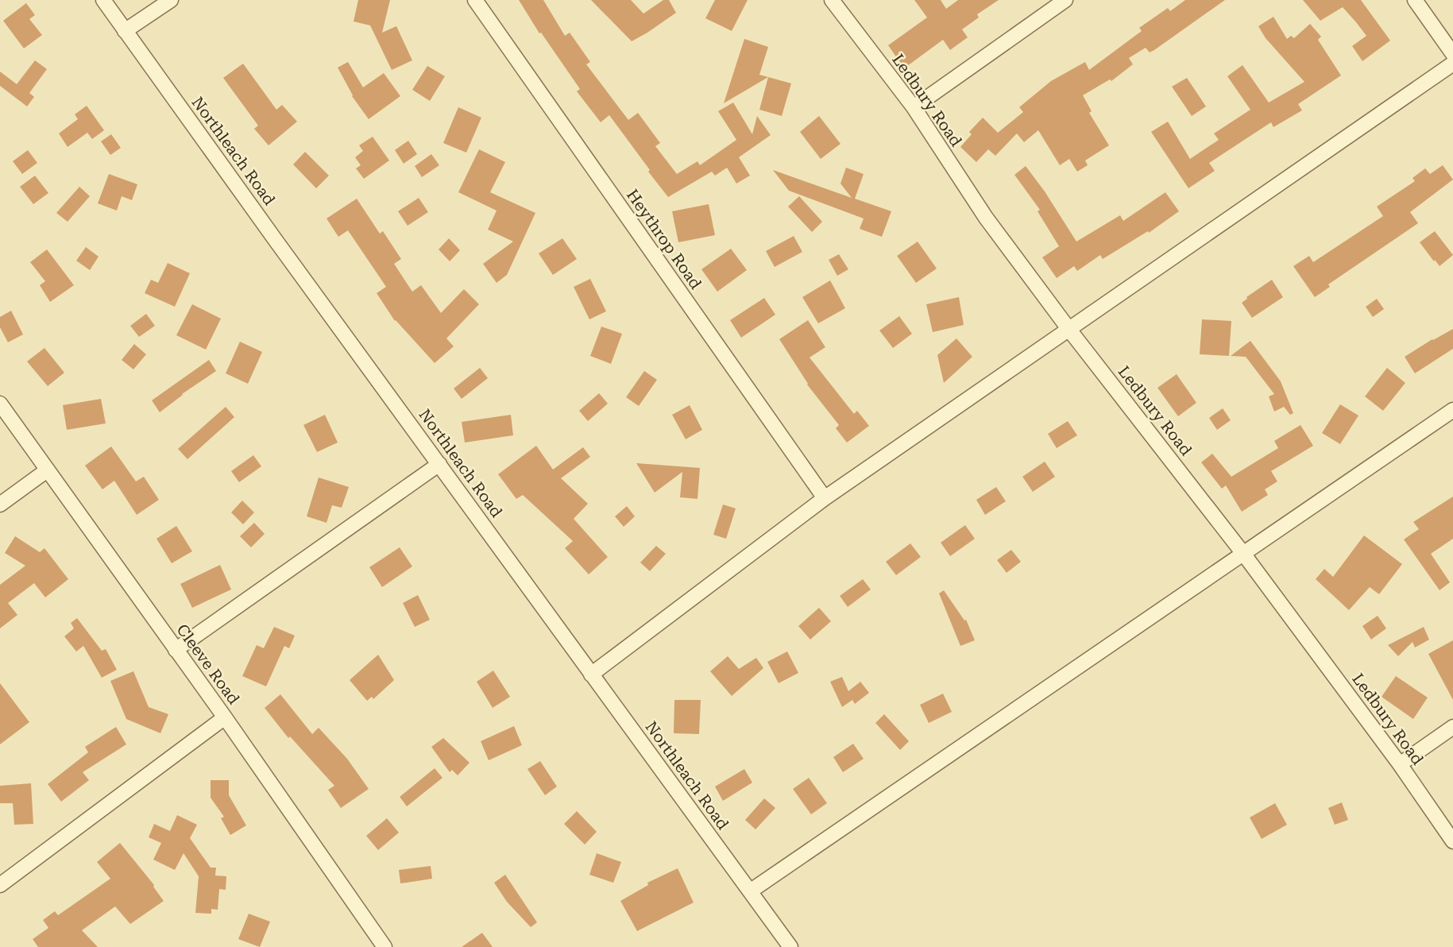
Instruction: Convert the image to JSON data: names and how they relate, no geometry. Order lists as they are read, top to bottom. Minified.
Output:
{"streets":{"street":["Ledbury Road","Northleach Road","Heythrop Road","Cleeve Road"]}}
